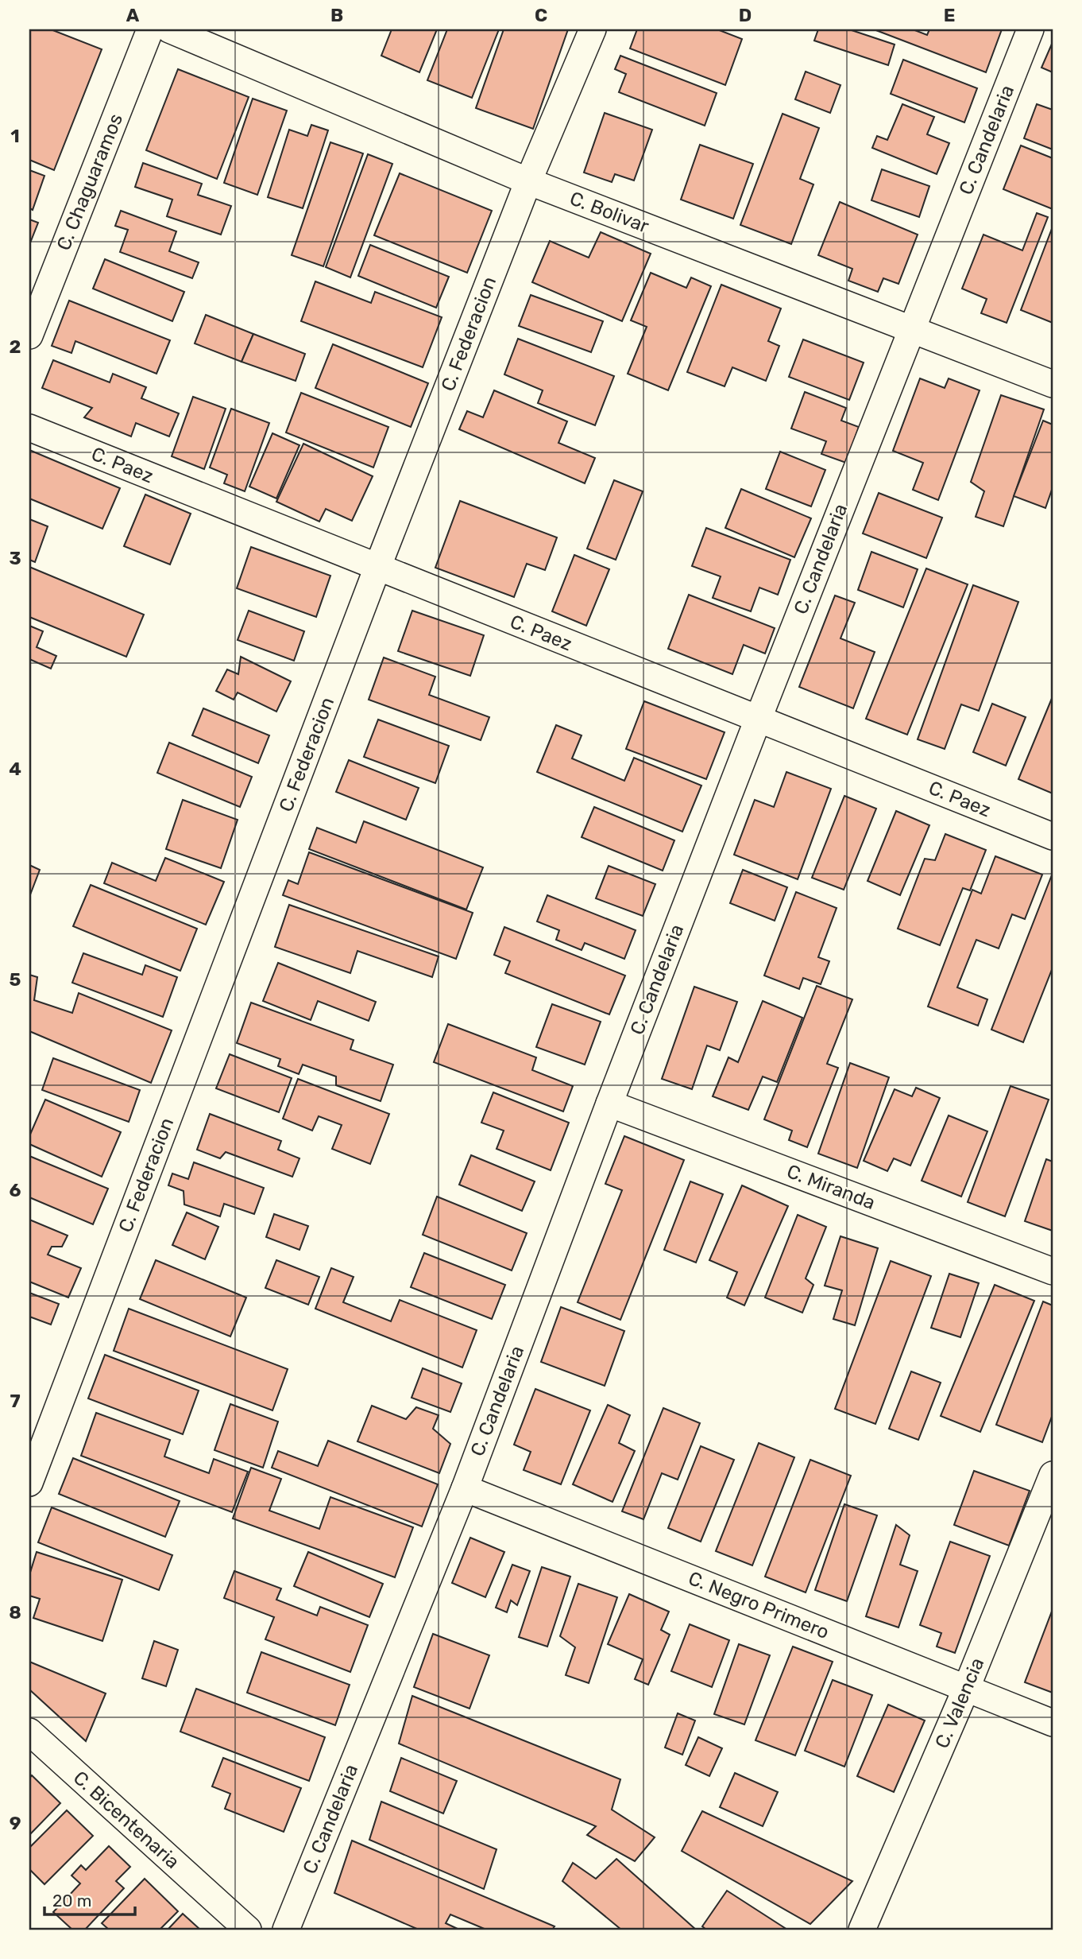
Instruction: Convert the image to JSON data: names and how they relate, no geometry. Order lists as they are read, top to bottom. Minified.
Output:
{"streets":{"street":["C. Candelaria","C. Chaguaramos","C. Bolivar","C. Federacion","C. Paez","C. Miranda","C. Negro Primero","C. Valencia","C. Bicentenaria"]},"crossings":[["C. Candelaria","C. Bolivar"],["C. Candelaria","C. Paez"],["C. Candelaria","C. Miranda"],["C. Candelaria","C. Negro Primero"],["C. Bolivar","C. Federacion"],["C. Federacion","C. Paez"],["C. Negro Primero","C. Valencia"]],"scale_bar":"20 m","grid":{"columns":["A","B","C","D","E"],"rows":["1","2","3","4","5","6","7","8","9"]}}
